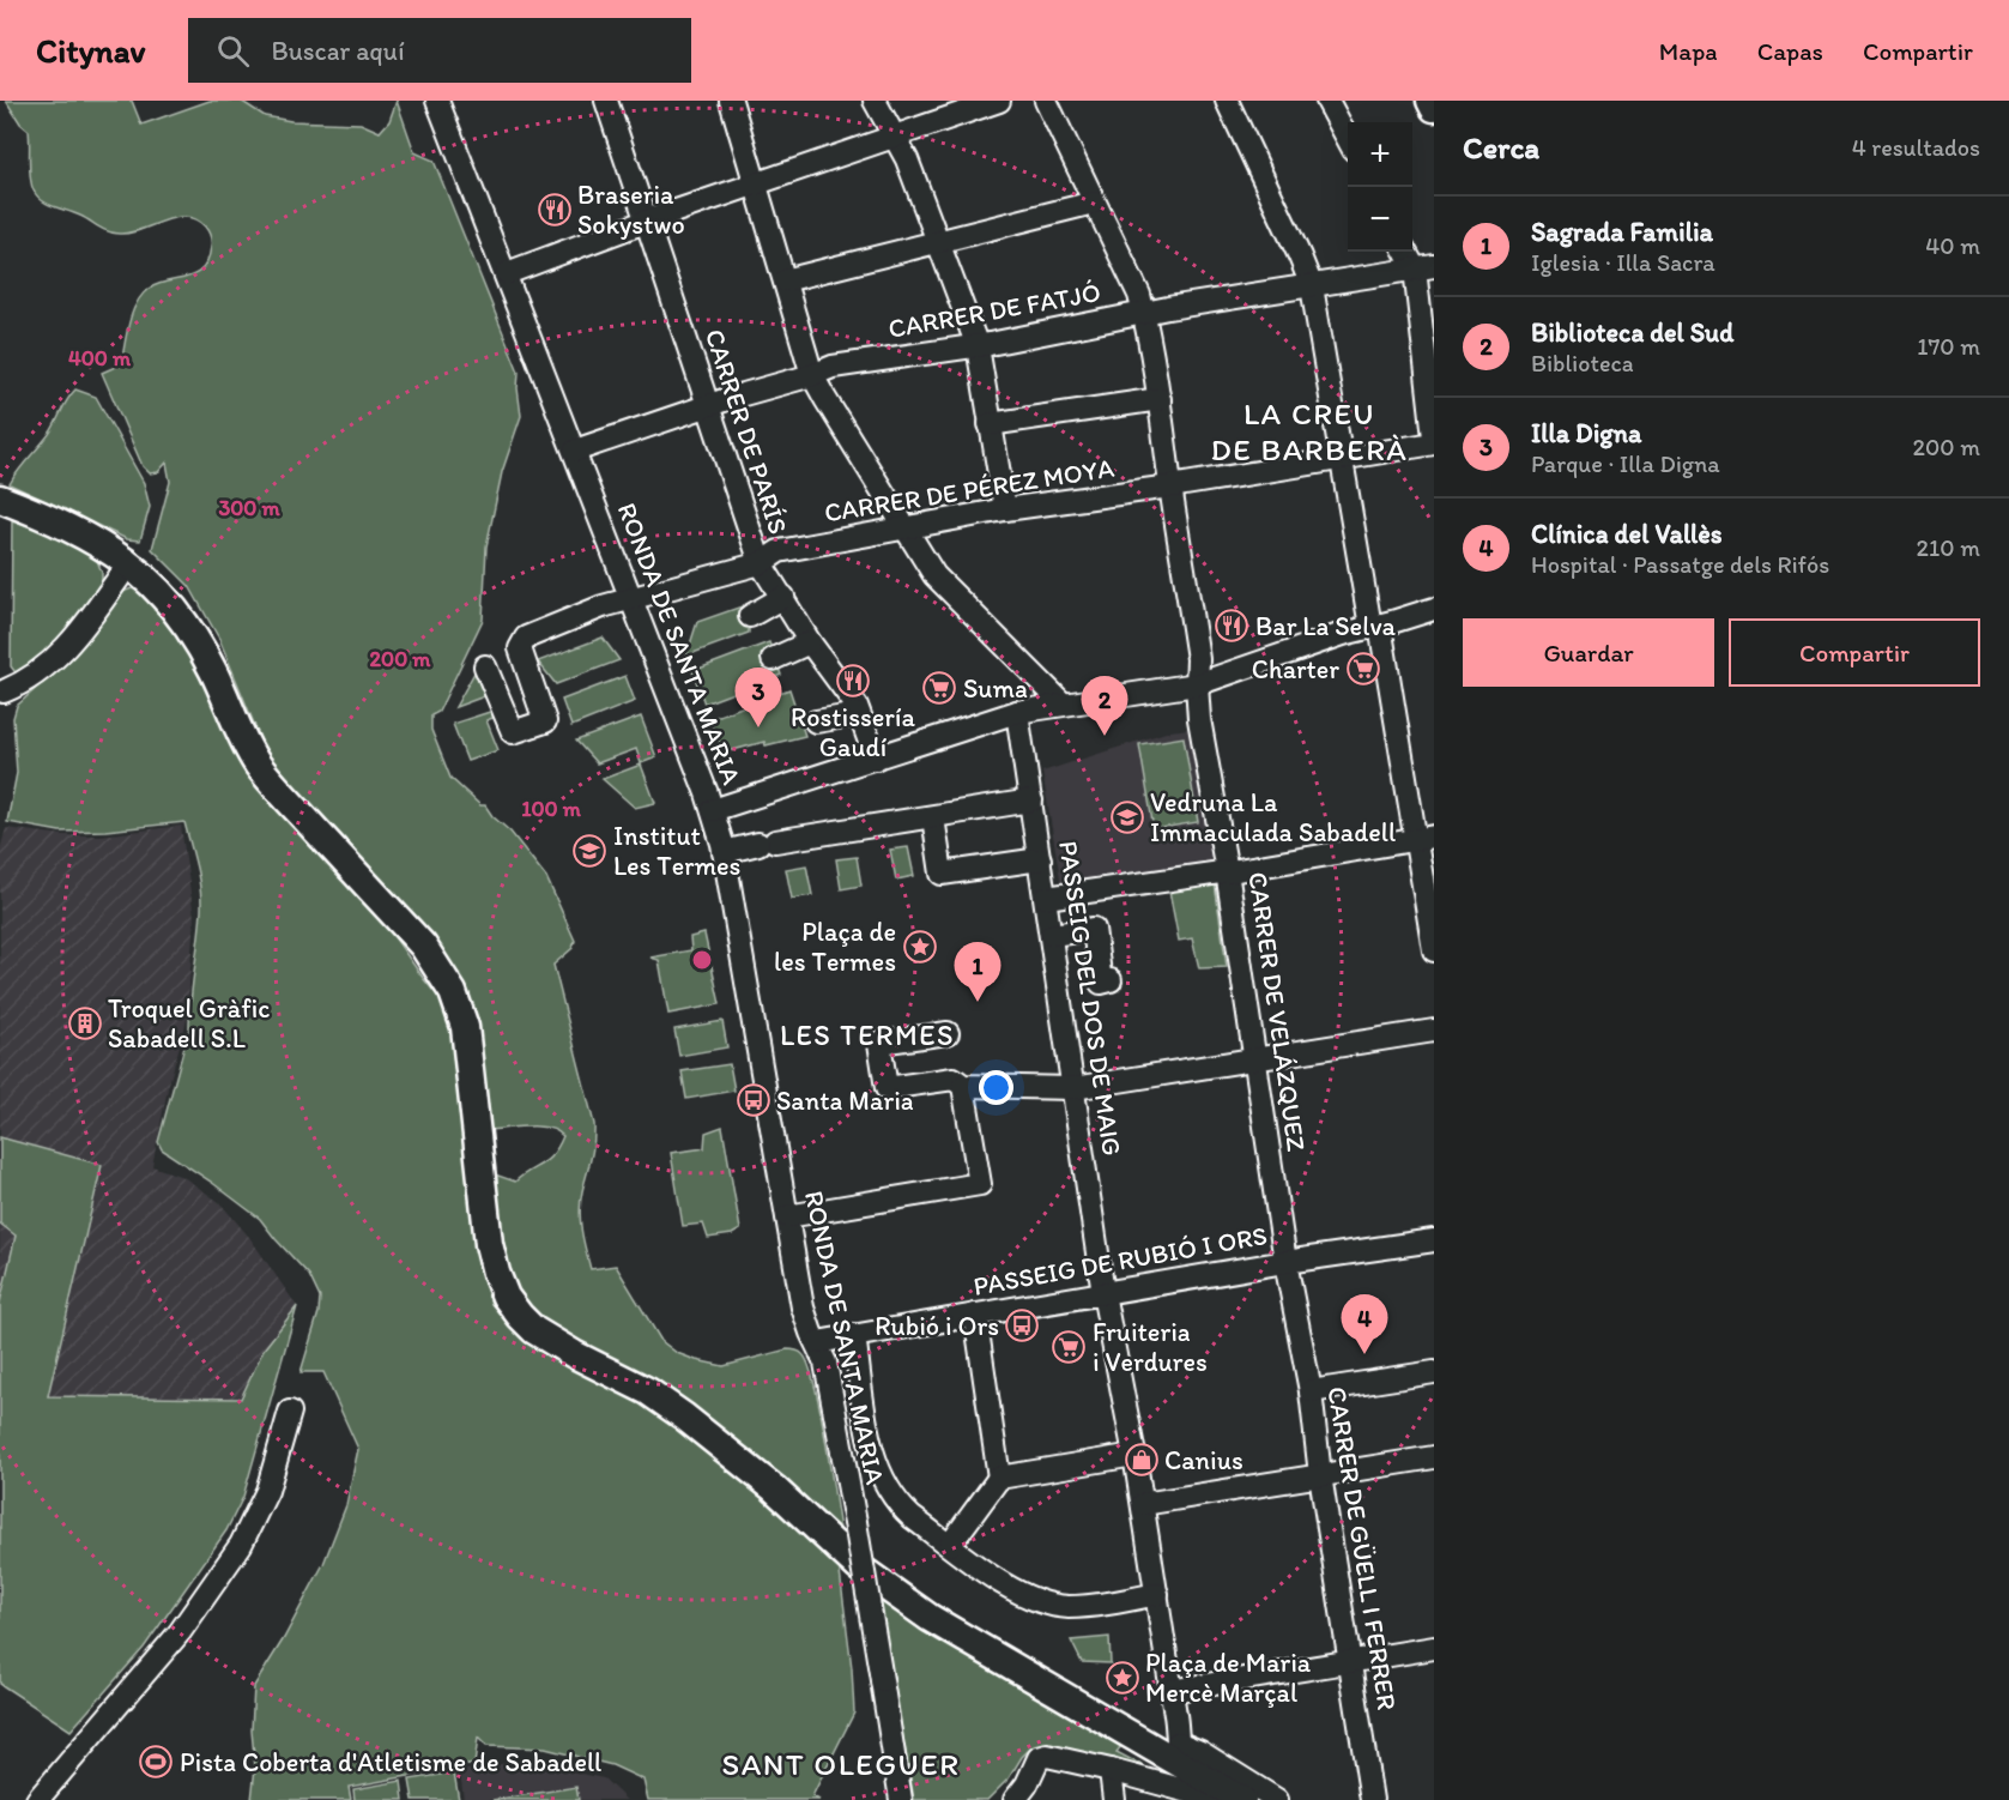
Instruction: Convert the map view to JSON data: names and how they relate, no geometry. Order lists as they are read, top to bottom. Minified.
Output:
{"streets":{"street":["CARRER DE FATJÓ","CARRER DE PARÍS","CARRER DE PÉREZ MOYA","RONDA DE SANTA MARIA","PASSEIG DEL DOS DE MAIG","CARRER DE VELÁZQUEZ","PASSEIG DE RUBIÓ I ORS","CARRER DE GÜELL I FERRER"]},"crossings":[["CARRER DE FATJÓ","CARRER DE PARÍS"],["CARRER DE FATJÓ","RONDA DE SANTA MARIA"],["CARRER DE FATJÓ","CARRER DE VELÁZQUEZ"],["CARRER DE PARÍS","CARRER DE PÉREZ MOYA"],["CARRER DE PÉREZ MOYA","RONDA DE SANTA MARIA"],["CARRER DE PÉREZ MOYA","CARRER DE VELÁZQUEZ"],["RONDA DE SANTA MARIA","PASSEIG DE RUBIÓ I ORS"],["PASSEIG DEL DOS DE MAIG","PASSEIG DE RUBIÓ I ORS"],["CARRER DE VELÁZQUEZ","PASSEIG DE RUBIÓ I ORS"],["CARRER DE VELÁZQUEZ","CARRER DE GÜELL I FERRER"],["PASSEIG DE RUBIÓ I ORS","CARRER DE GÜELL I FERRER"]],"districts":["LA CREU DE BARBERÀ","LES TERMES","SANT OLEGUER"],"places":{"restaurant":["Braseria Sokystwo","Bar La Selva","Rostissería Gaudí"],"supermarket":["Charter","Suma","Fruiteria i Verdures"],"school or university":["Vedruna La Immaculada Sabadell","Institut Les Termes"],"place":["Plaça de les Termes","Plaça de Maria Mercè Marçal"],"building":["Troquel Gràfic Sabadell S.L"],"bus stop":["Santa Maria","Rubió i Ors"],"shop":["Canius"],"sports":["Pista Coberta d'Atletisme de Sabadell"]},"page":{"header":"Citynav","search":"Buscar aquí","nav":["Mapa","Capas","Compartir"],"heading":["Cerca","4 resultados"],"map_buttons":["+","−"],"list":[{"mark":"1","name":"Sagrada Familia","note":"Iglesia · Illa Sacra","value":"40 m"},{"mark":"2","name":"Biblioteca del Sud","note":"Biblioteca","value":"170 m"},{"mark":"3","name":"Illa Digna","note":"Parque · Illa Digna","value":"200 m"},{"mark":"4","name":"Clínica del Vallès","note":"Hospital · Passatge dels Rifós","value":"210 m"}],"buttons":["Guardar","Compartir"],"pins":["3","2","1","4"]},"rings":["400 m","300 m","200 m","100 m"]}
